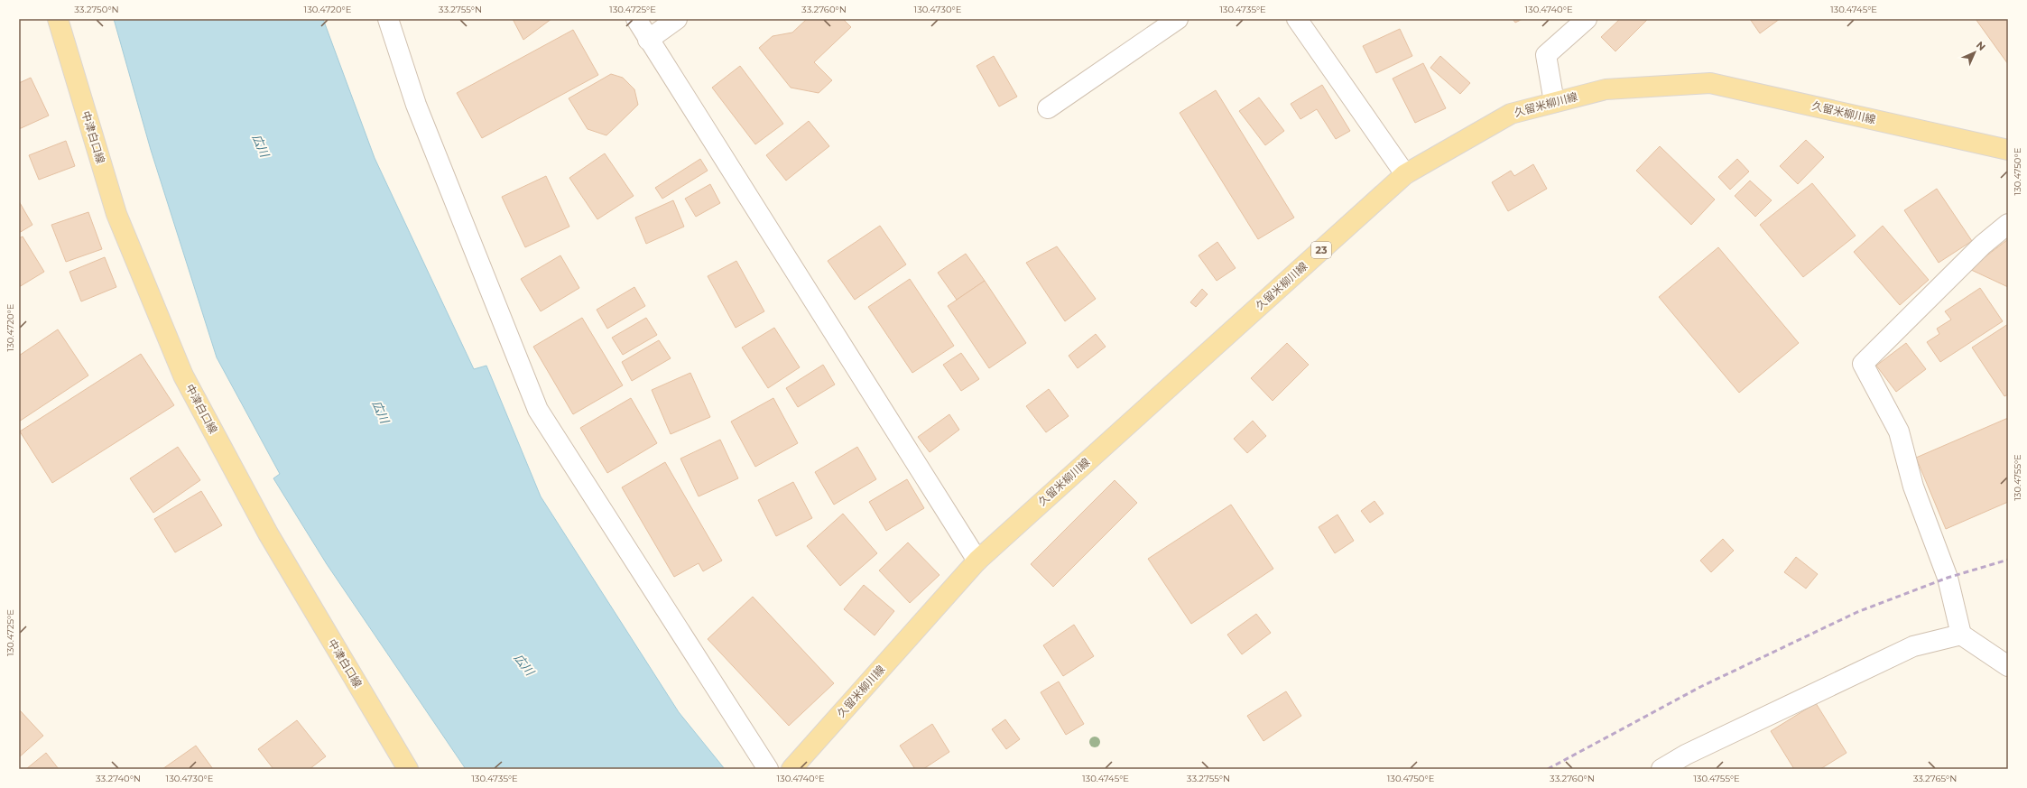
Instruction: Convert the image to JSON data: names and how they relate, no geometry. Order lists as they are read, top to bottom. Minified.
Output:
{"streets":{"main road":["久留米柳川線","中津白口線","23"]},"water":["広川"],"north":"top right","coordinates":["33.2750°N","130.4720°E","33.2755°N","130.4725°E","33.2760°N","130.4730°E","130.4735°E","130.4740°E","130.4745°E","130.4750°E","130.4755°E","33.2740°N","33.2765°N"]}
